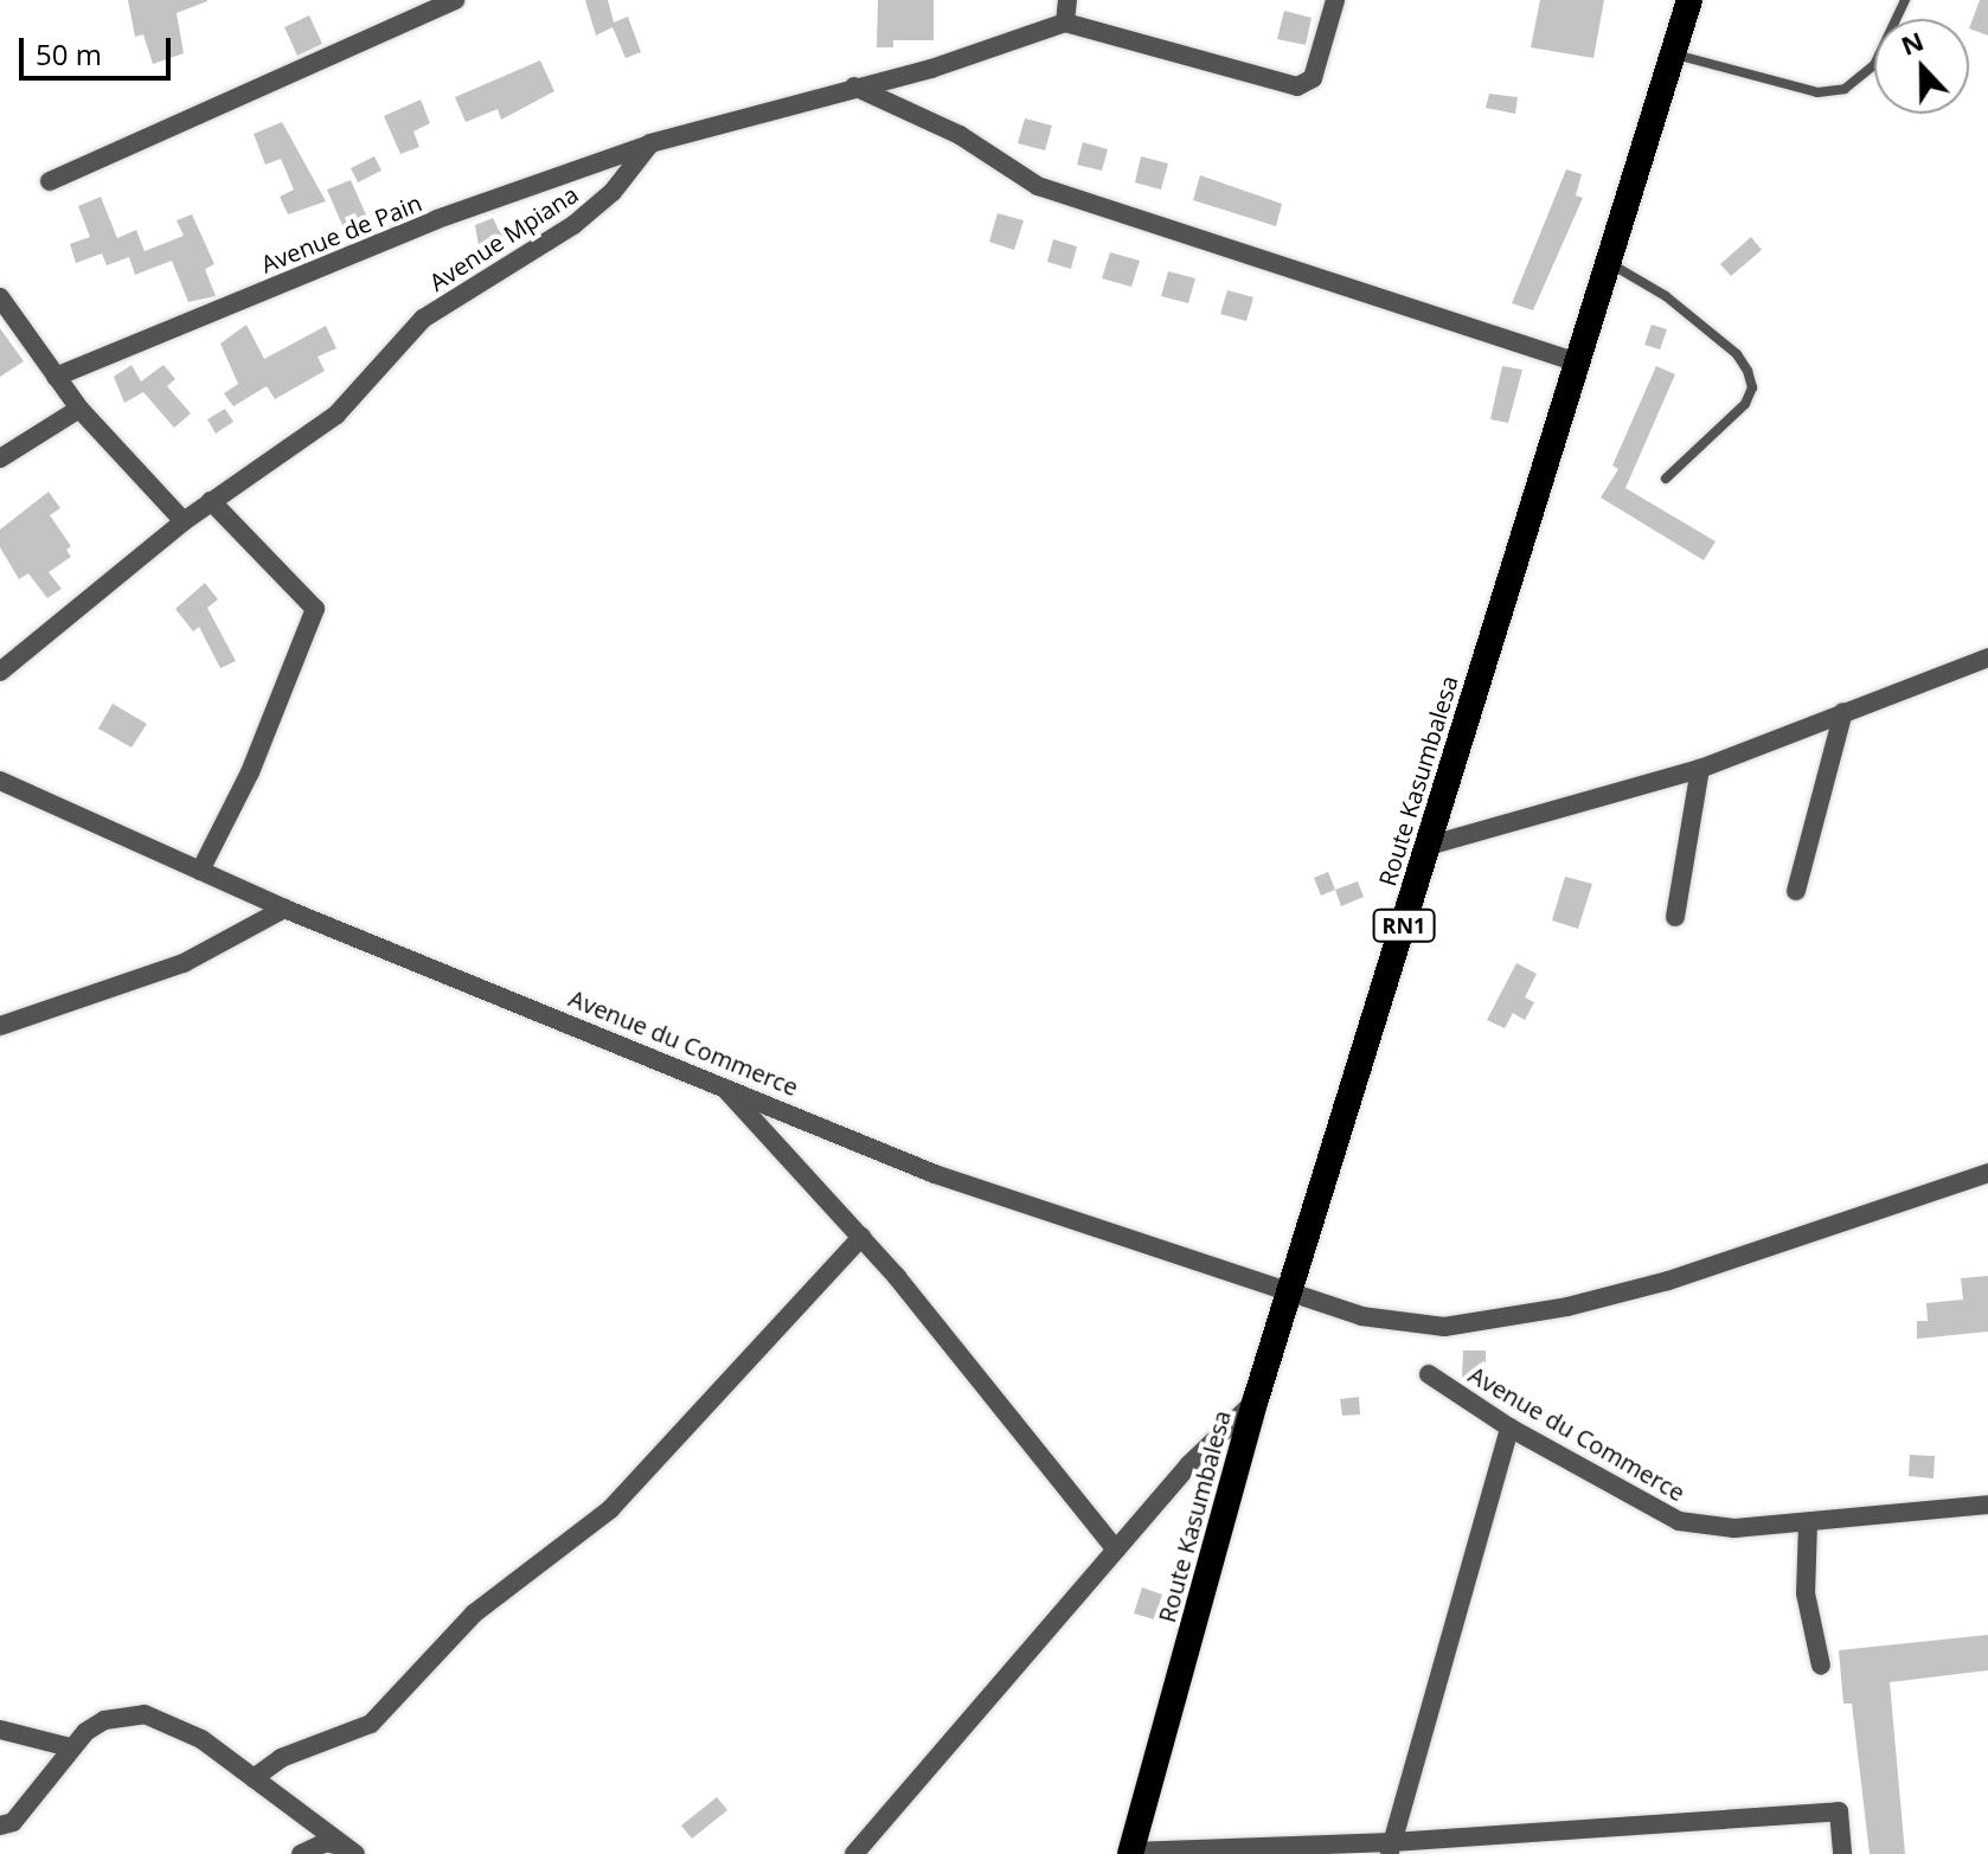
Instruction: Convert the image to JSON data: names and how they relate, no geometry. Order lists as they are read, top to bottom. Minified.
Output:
{"streets":{"highway":["Route Kasumbalesa","RN1"],"street":["Avenue de Pain","Avenue Mpiana","Avenue du Commerce"]},"crossings":[["Avenue de Pain","Avenue Mpiana"],["Route Kasumbalesa","Avenue du Commerce"]],"scale_bar":"50 m","north":"top"}
